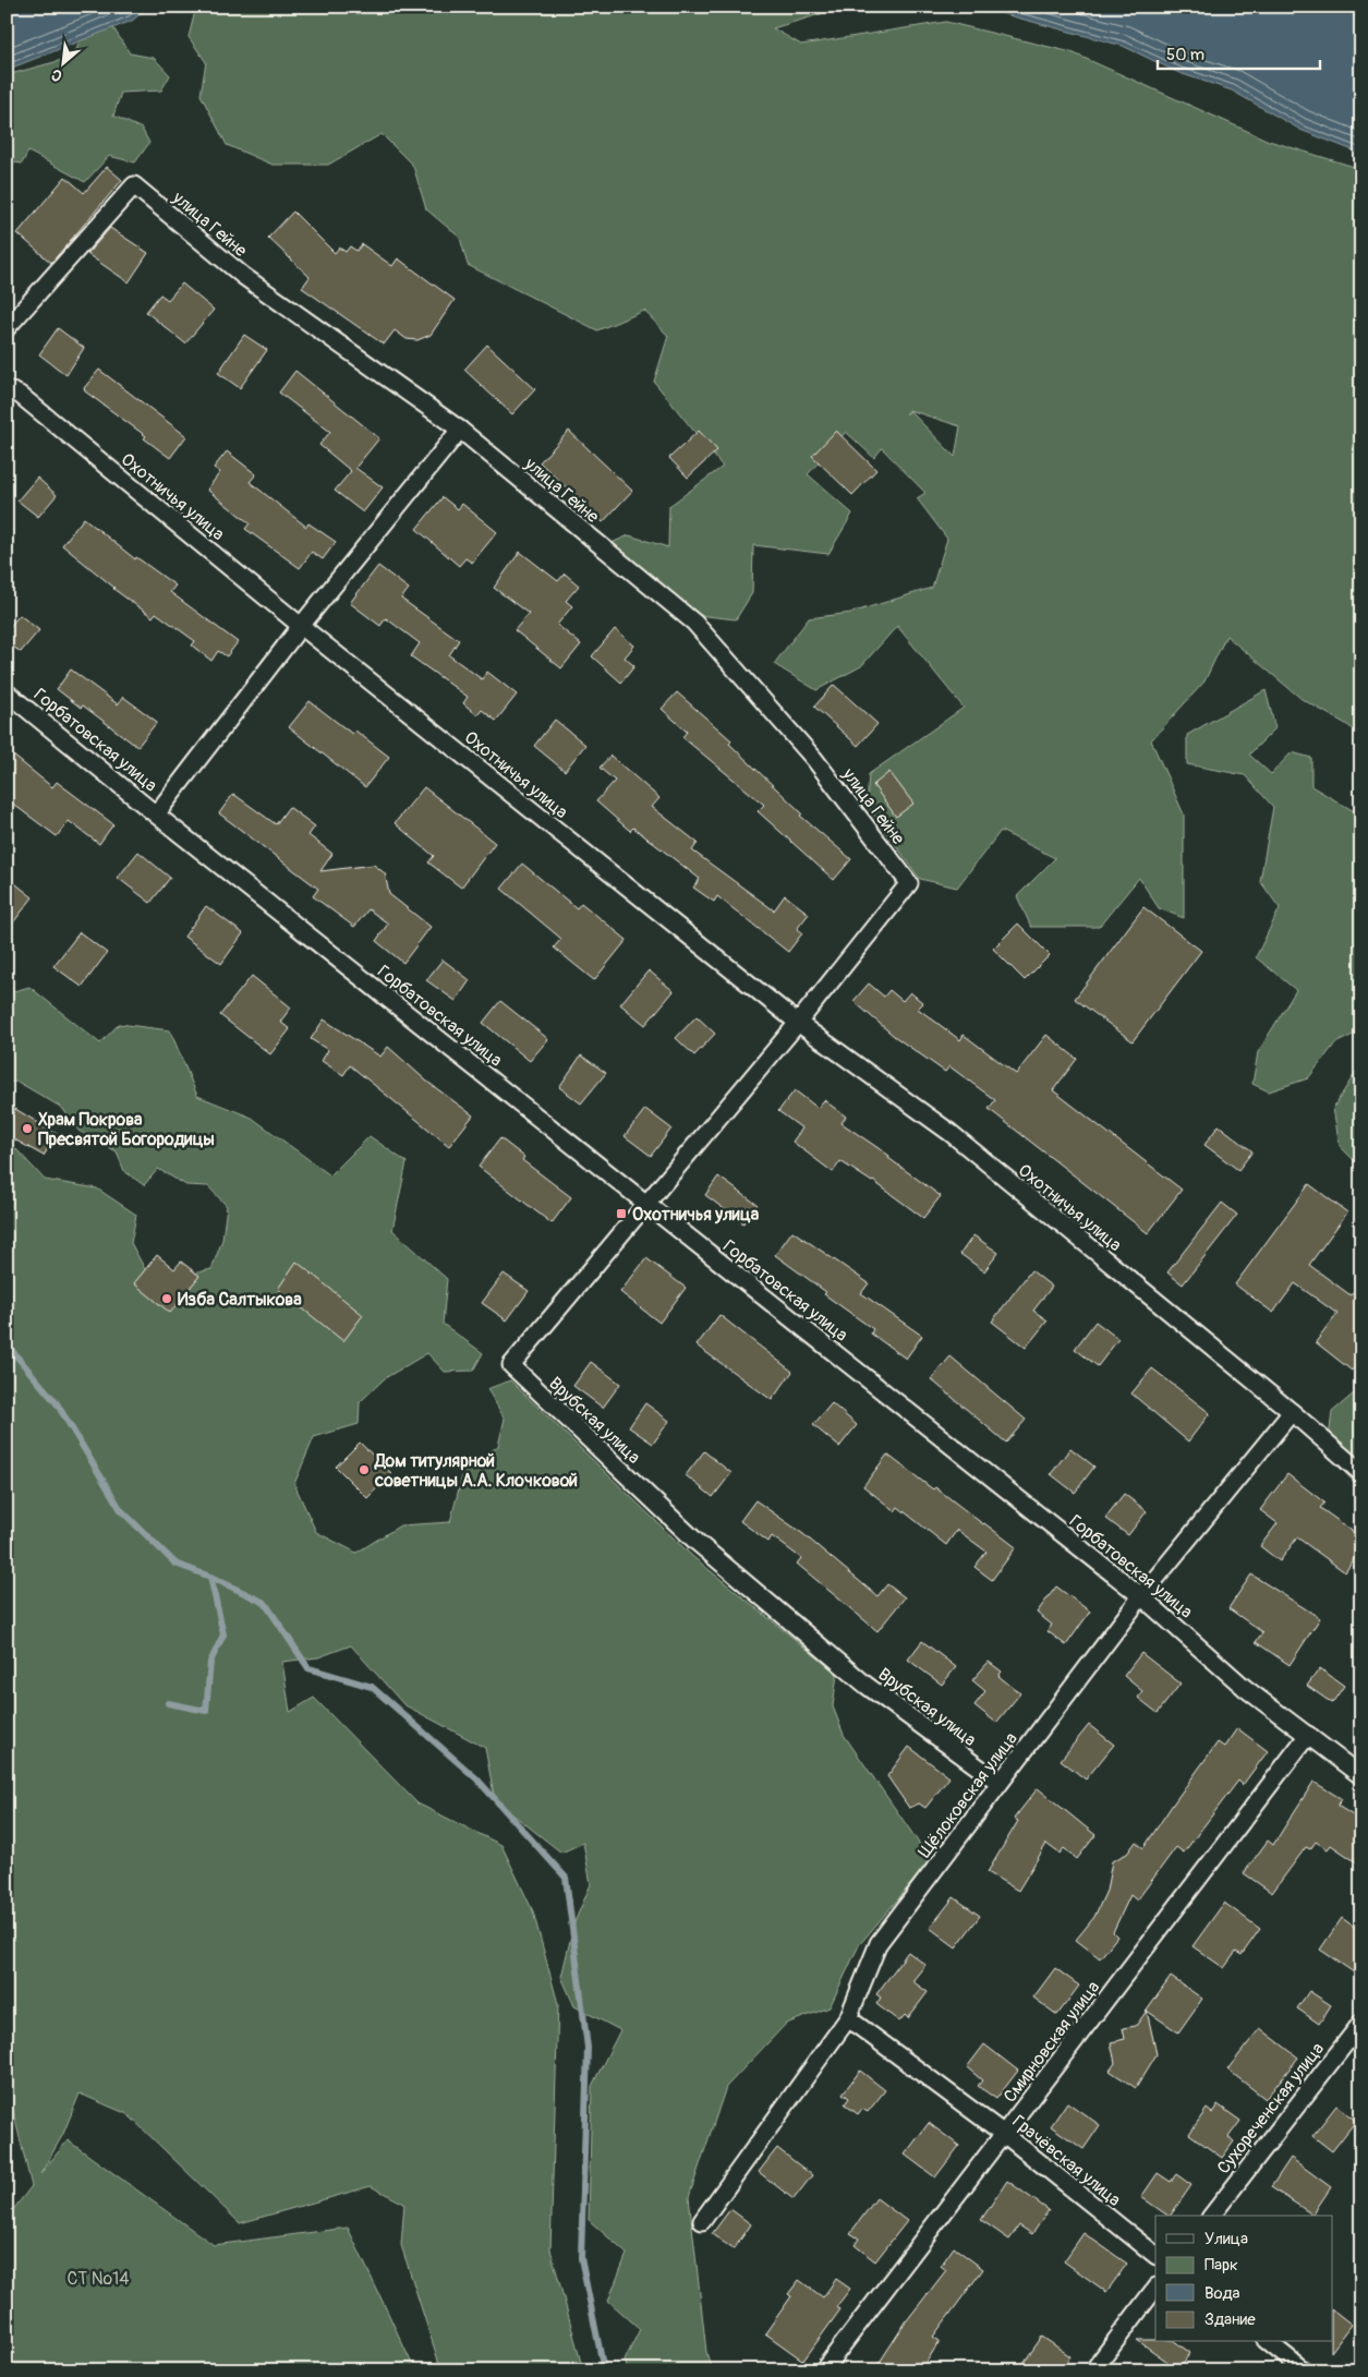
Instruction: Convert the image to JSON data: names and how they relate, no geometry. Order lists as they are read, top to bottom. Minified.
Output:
{"streets":{"street":["улица Гейне","Охотничья улица","Горбатовская улица","Врубская улица","Щёлоковская улица","Смирновская улица","Сухореченская улица","Грачёвская улица"]},"crossings":[["улица Гейне","Врубская улица"],["Охотничья улица","Врубская улица"],["Охотничья улица","Щёлоковская улица"],["Горбатовская улица","Врубская улица"],["Горбатовская улица","Щёлоковская улица"],["Горбатовская улица","Смирновская улица"],["Врубская улица","Щёлоковская улица"],["Щёлоковская улица","Грачёвская улица"],["Смирновская улица","Грачёвская улица"]],"parks":["СТ №14"],"places":{"other":["Храм Покрова Пресвятой Богородицы","Изба Салтыкова","Дом титулярной советницы А.А. Клочковой"],"transit":["Охотничья улица"]},"legend":["Улица","Парк","Вода","Здание"],"scale_bar":"50 m","north":"bottom left"}
